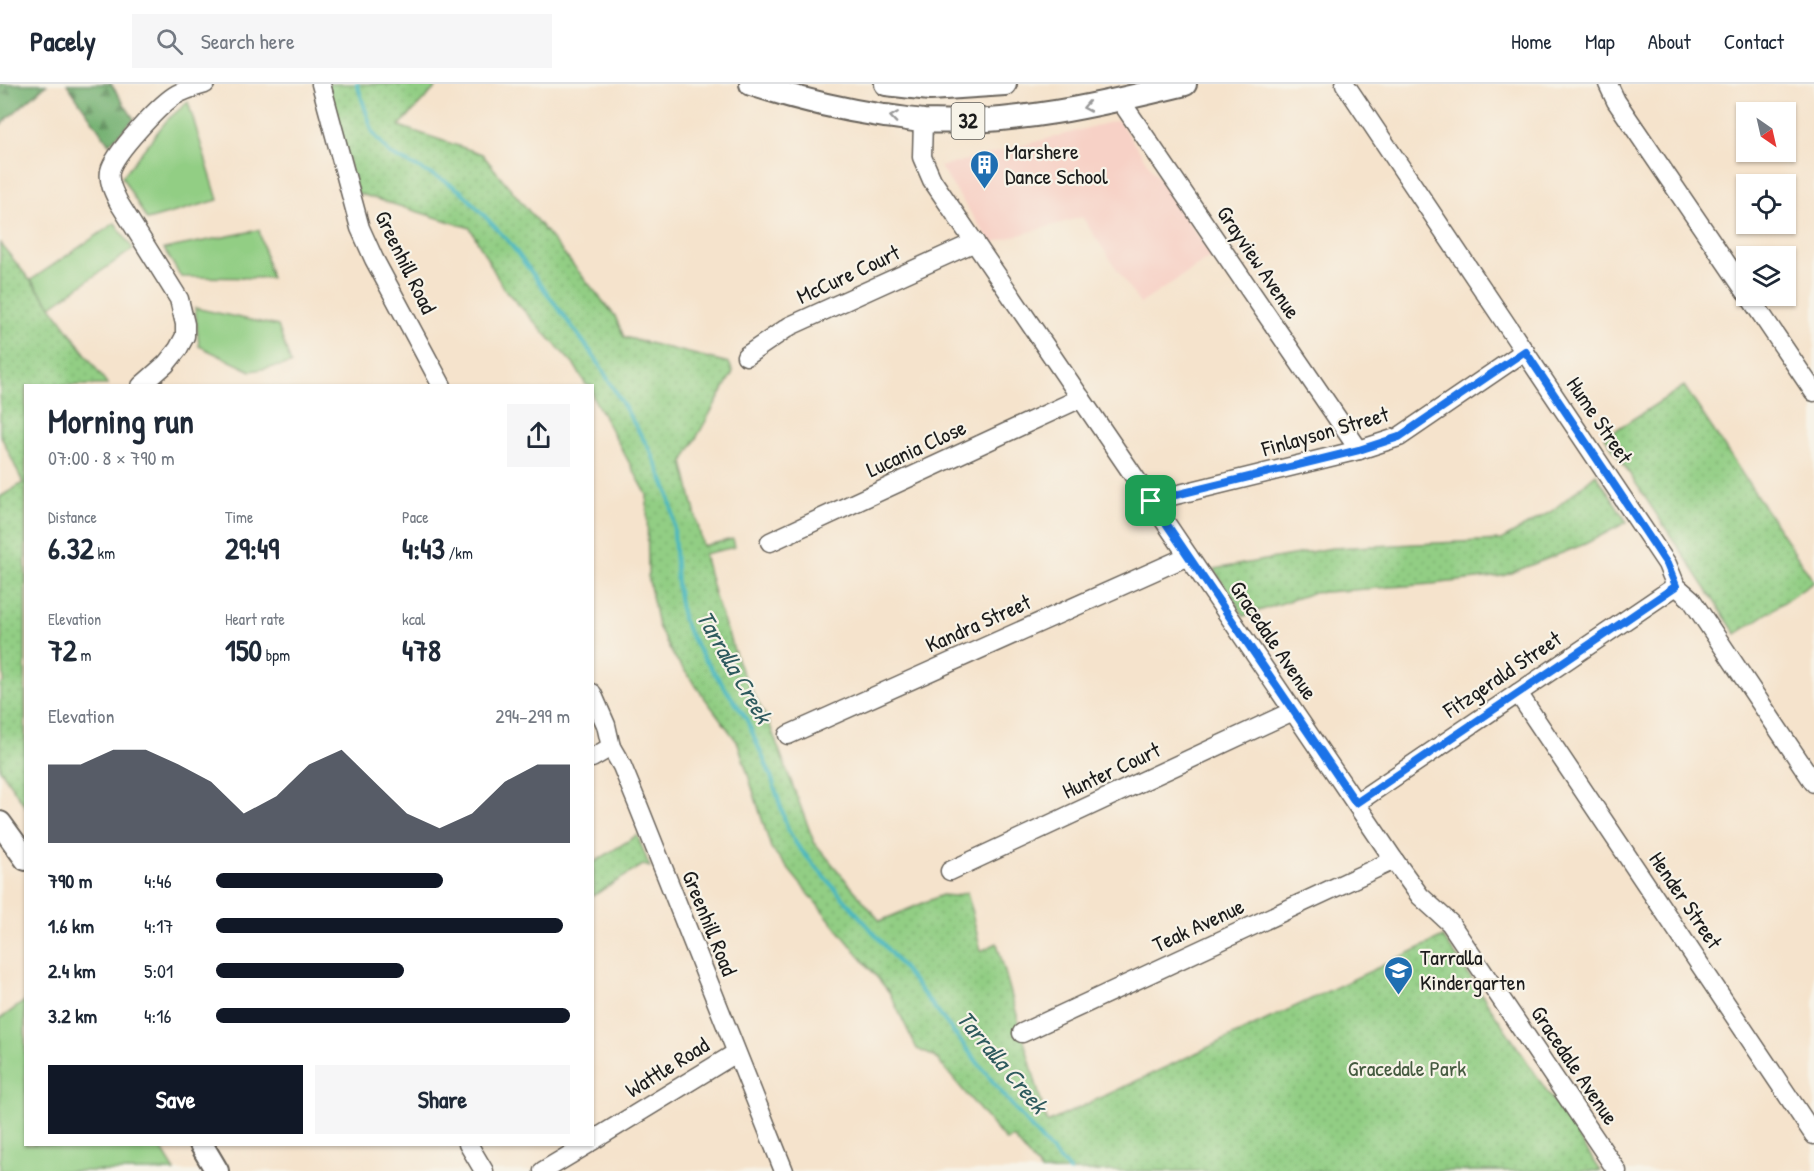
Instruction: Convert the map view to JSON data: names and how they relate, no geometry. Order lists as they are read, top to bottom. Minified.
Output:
{"streets":{"main road":["32"],"street":["Greenhill Road","Grayview Avenue","McCure Court","Hume Street","Finlayson Street","Lucania Close","Kandra Street","Gracedale Avenue","Fitzgerald Street","Hunter Court","Hender Street","Teak Avenue","Wattle Road"]},"crossings":[["32","Grayview Avenue"],["32","Gracedale Avenue"],["Greenhill Road","Wattle Road"],["Grayview Avenue","Finlayson Street"],["McCure Court","Gracedale Avenue"],["Hume Street","Finlayson Street"],["Hume Street","Fitzgerald Street"],["Finlayson Street","Gracedale Avenue"],["Lucania Close","Gracedale Avenue"],["Kandra Street","Gracedale Avenue"],["Gracedale Avenue","Fitzgerald Street"],["Gracedale Avenue","Hunter Court"],["Gracedale Avenue","Teak Avenue"],["Fitzgerald Street","Hender Street"]],"water":["Tarralla Creek"],"parks":["Gracedale Park"],"places":{"building":["Marshere Dance School"],"school or university":["Tarralla Kindergarten"]},"north":"bottom right","page":{"header":"Pacely","search":"Search here","nav":["Home","Map","About","Contact"],"heading":["Morning run","07:00 · 8 × 790 m"],"stats":[["Distance","6.32 km"],["Time","29:49"],["Pace","4:43 /km"],["Elevation","72 m"],["Heart rate","150 bpm"],["kcal","478"]],"chart":["Elevation","294–299 m"],"list":[{"name":"790 m","note":"4:46"},{"name":"1.6 km","note":"4:17"},{"name":"2.4 km","note":"5:01"},{"name":"3.2 km","note":"4:16"}],"buttons":["Save","Share"]}}
